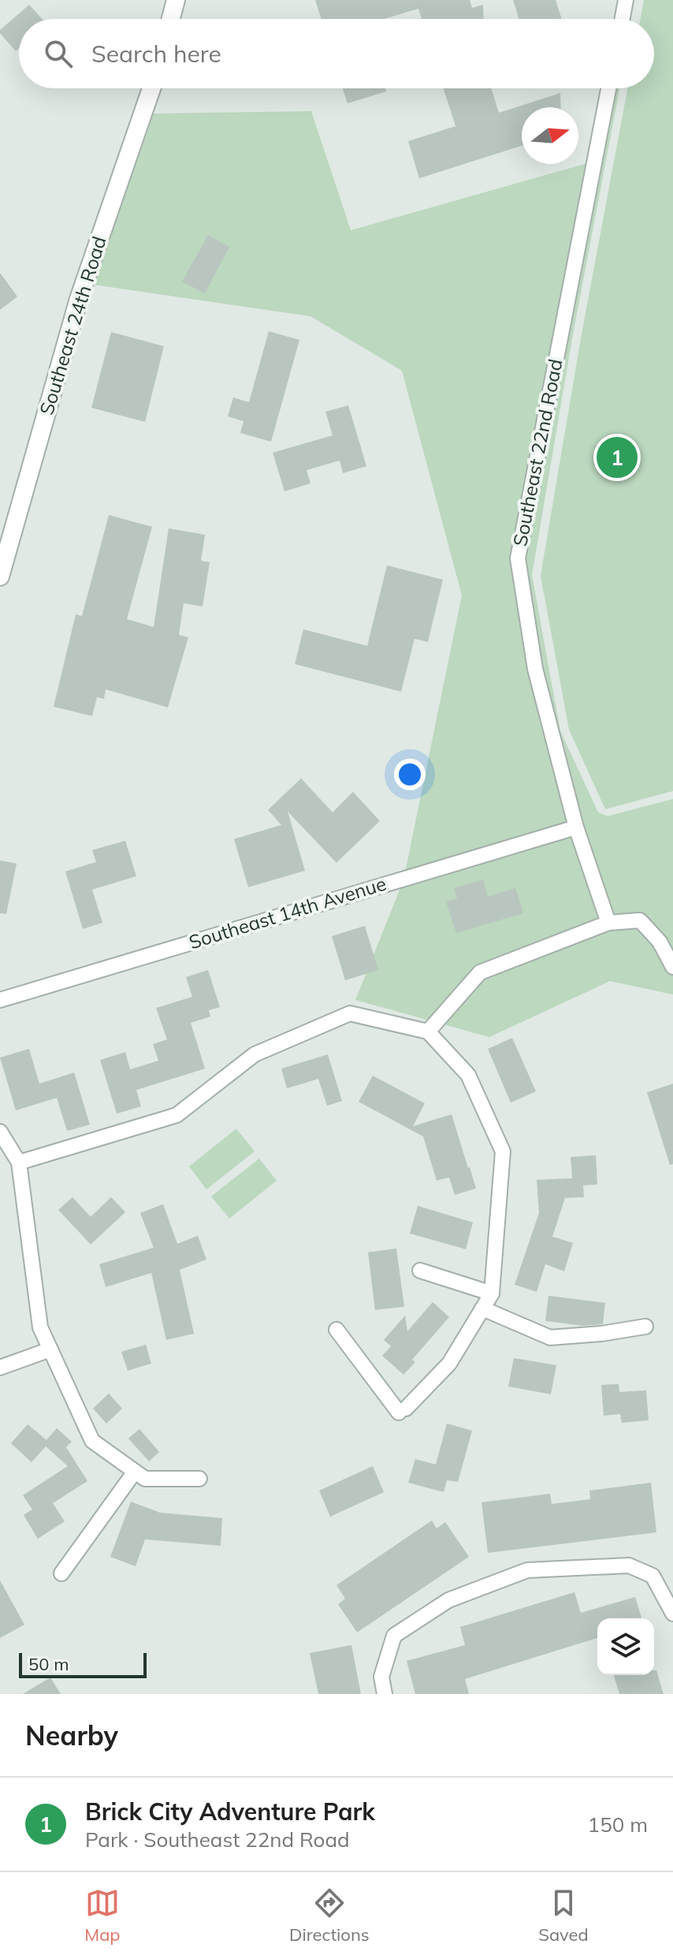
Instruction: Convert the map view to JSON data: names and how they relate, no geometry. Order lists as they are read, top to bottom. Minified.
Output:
{"streets":{"street":["Southeast 24th Road","Southeast 22nd Road","Southeast 14th Avenue"]},"crossings":[["Southeast 22nd Road","Southeast 14th Avenue"]],"scale_bar":"50 m","north":"right","page":{"search":"Search here","pins":"1","scale":"50 m","heading":"Nearby","list":[{"mark":"1","name":"Brick City Adventure Park","note":"Park · Southeast 22nd Road","value":"150 m"}],"nav":["Map","Directions","Saved"]}}
